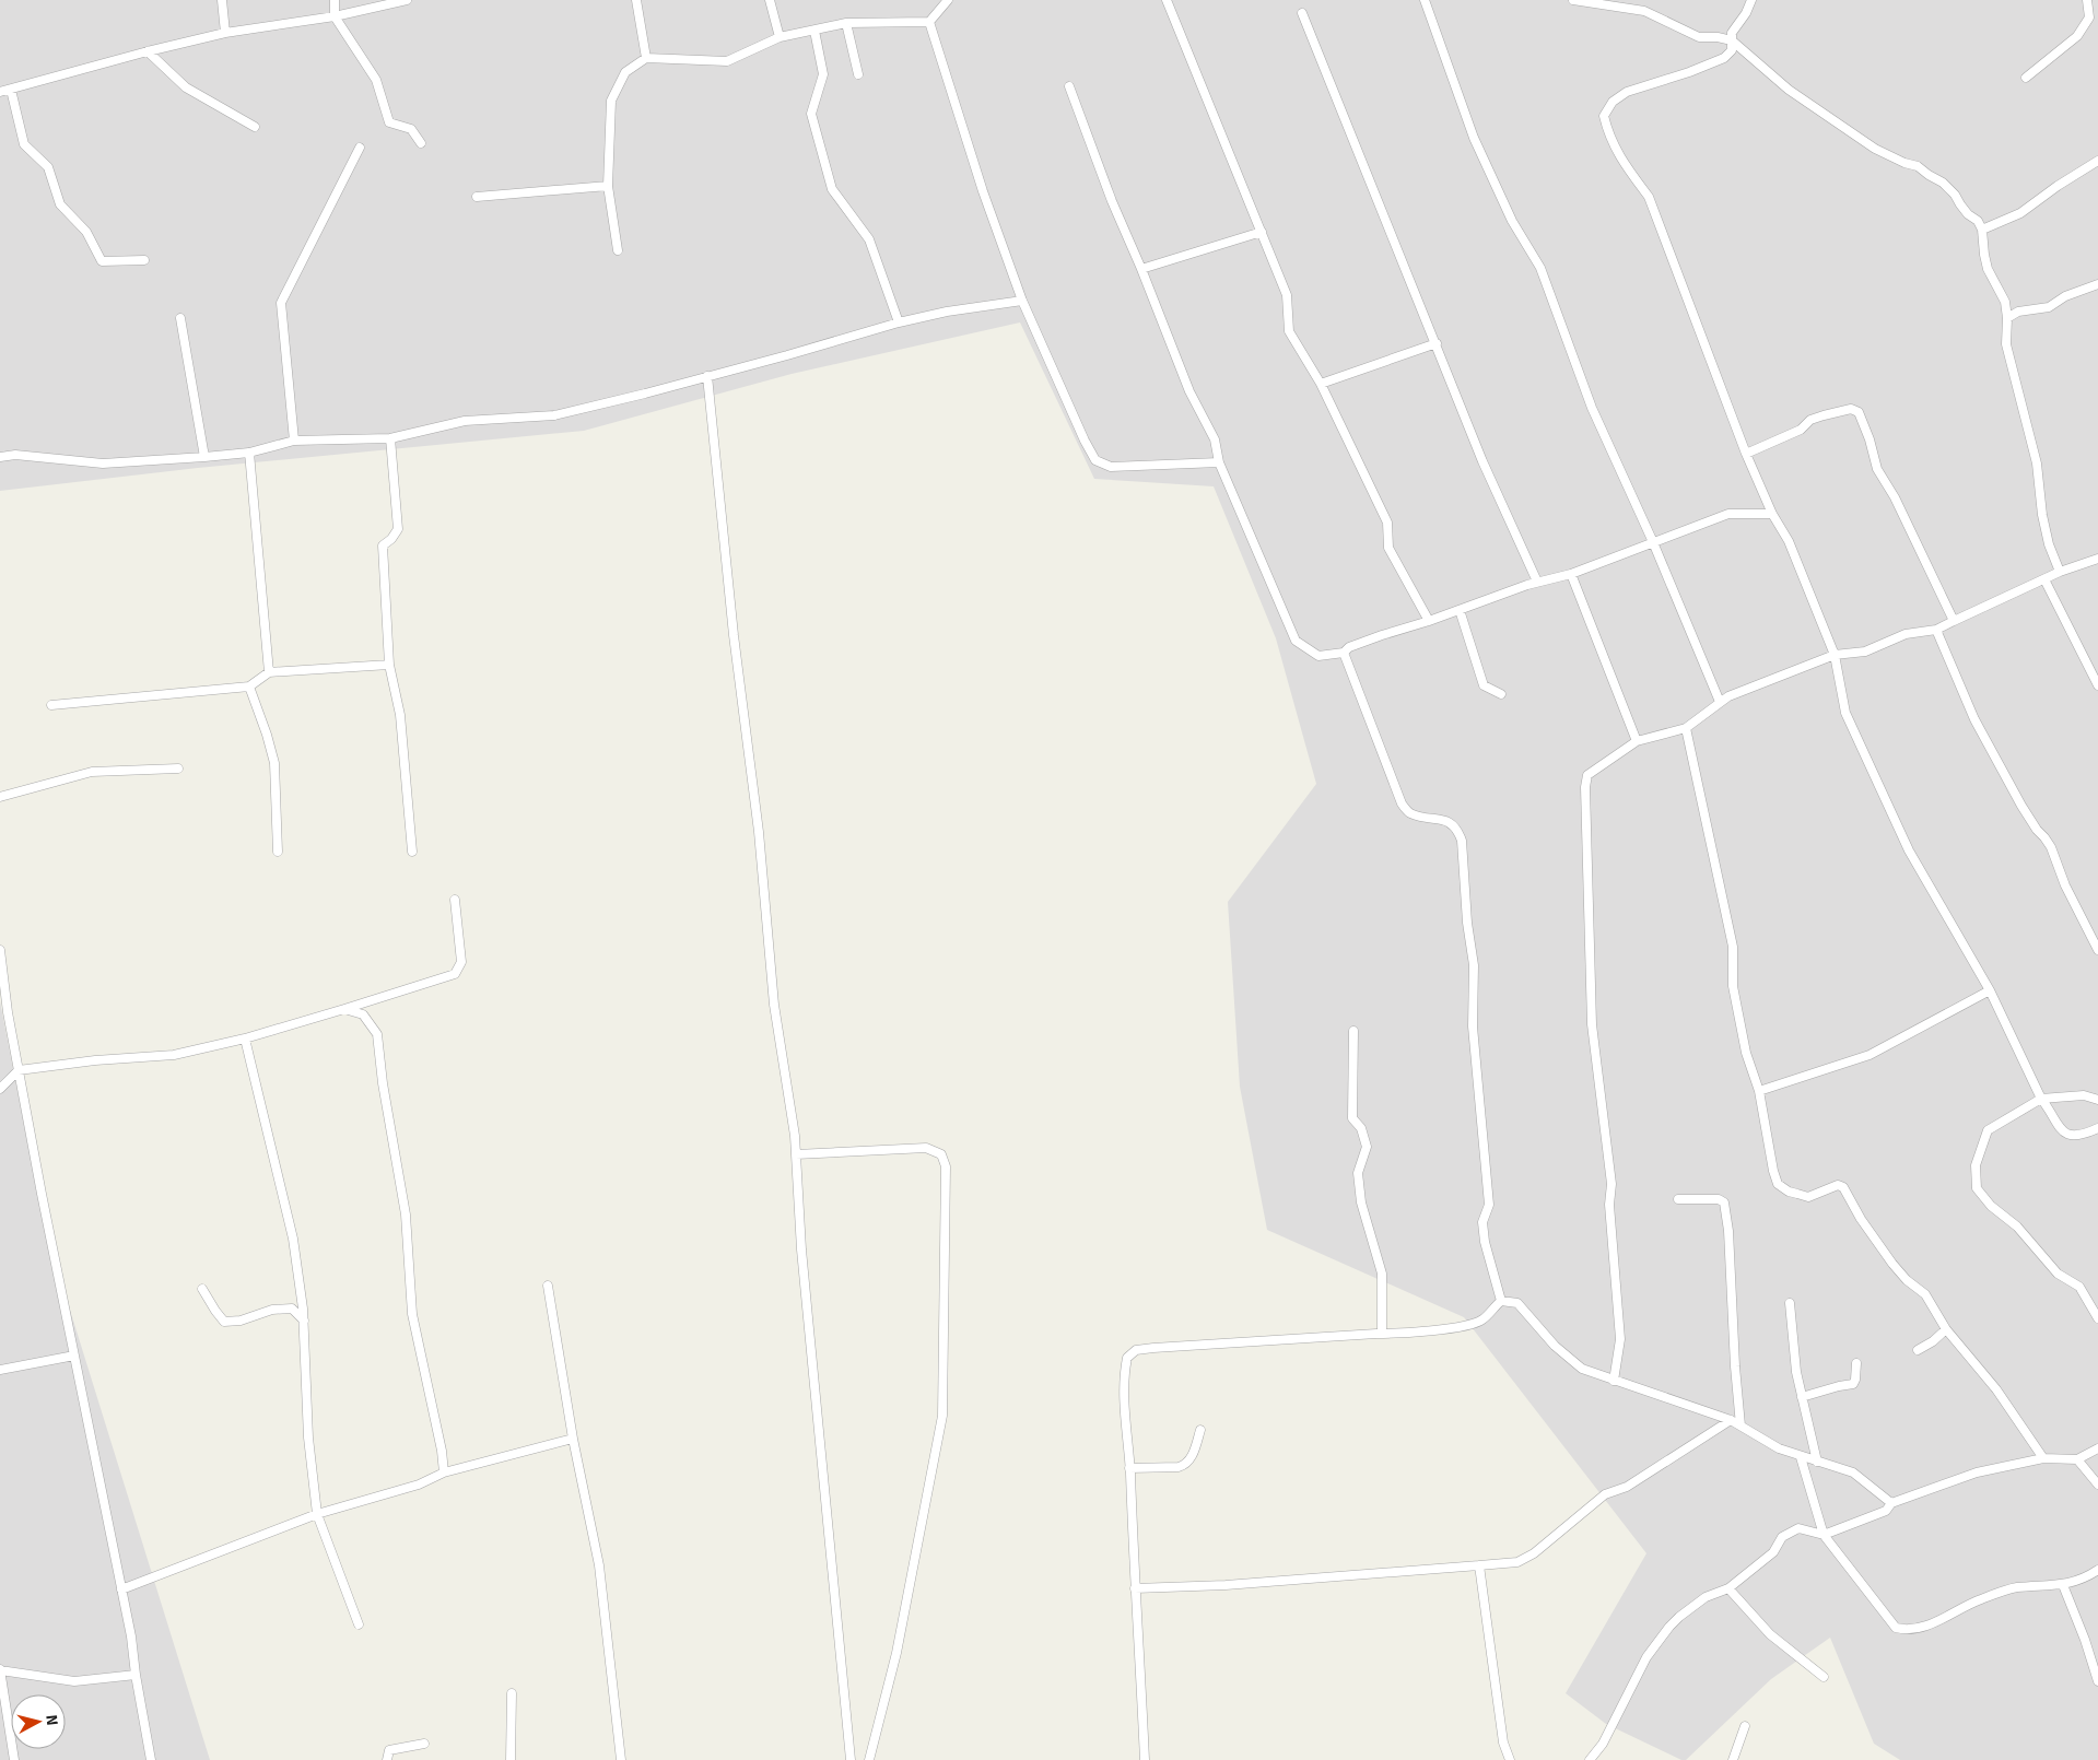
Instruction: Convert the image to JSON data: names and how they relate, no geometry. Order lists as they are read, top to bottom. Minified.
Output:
{"north":"right"}
